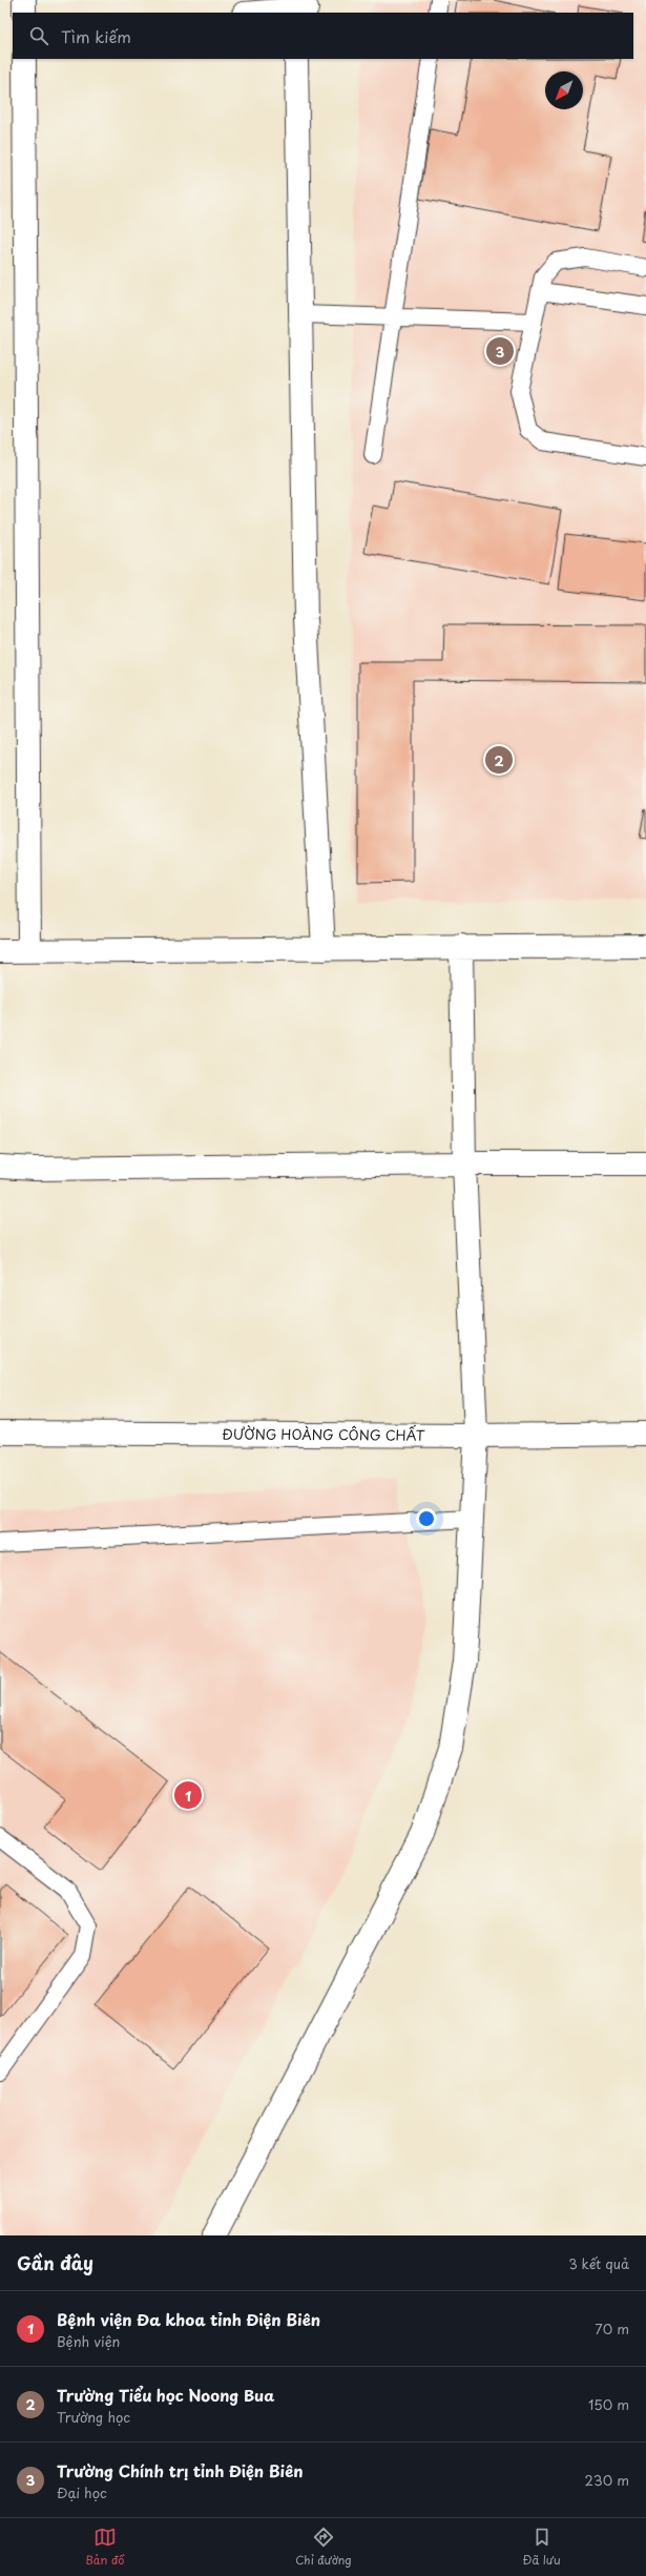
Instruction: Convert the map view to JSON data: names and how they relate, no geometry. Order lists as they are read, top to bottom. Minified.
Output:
{"streets":{"street":["ĐƯỜNG HOÀNG CÔNG CHẤT"]},"north":"bottom left","page":{"search":"Tìm kiếm","pins":["3","2","1"],"heading":["Gần đây","3 kết quả"],"list":[{"mark":"1","name":"Bệnh viện Đa khoa tỉnh Điện Biên","note":"Bệnh viện","value":"70 m"},{"mark":"2","name":"Trường Tiểu học Noong Bua","note":"Trường học","value":"150 m"},{"mark":"3","name":"Trường Chính trị tỉnh Điện Biên","note":"Đại học","value":"230 m"}],"nav":["Bản đồ","Chỉ đường","Đã lưu"]}}
